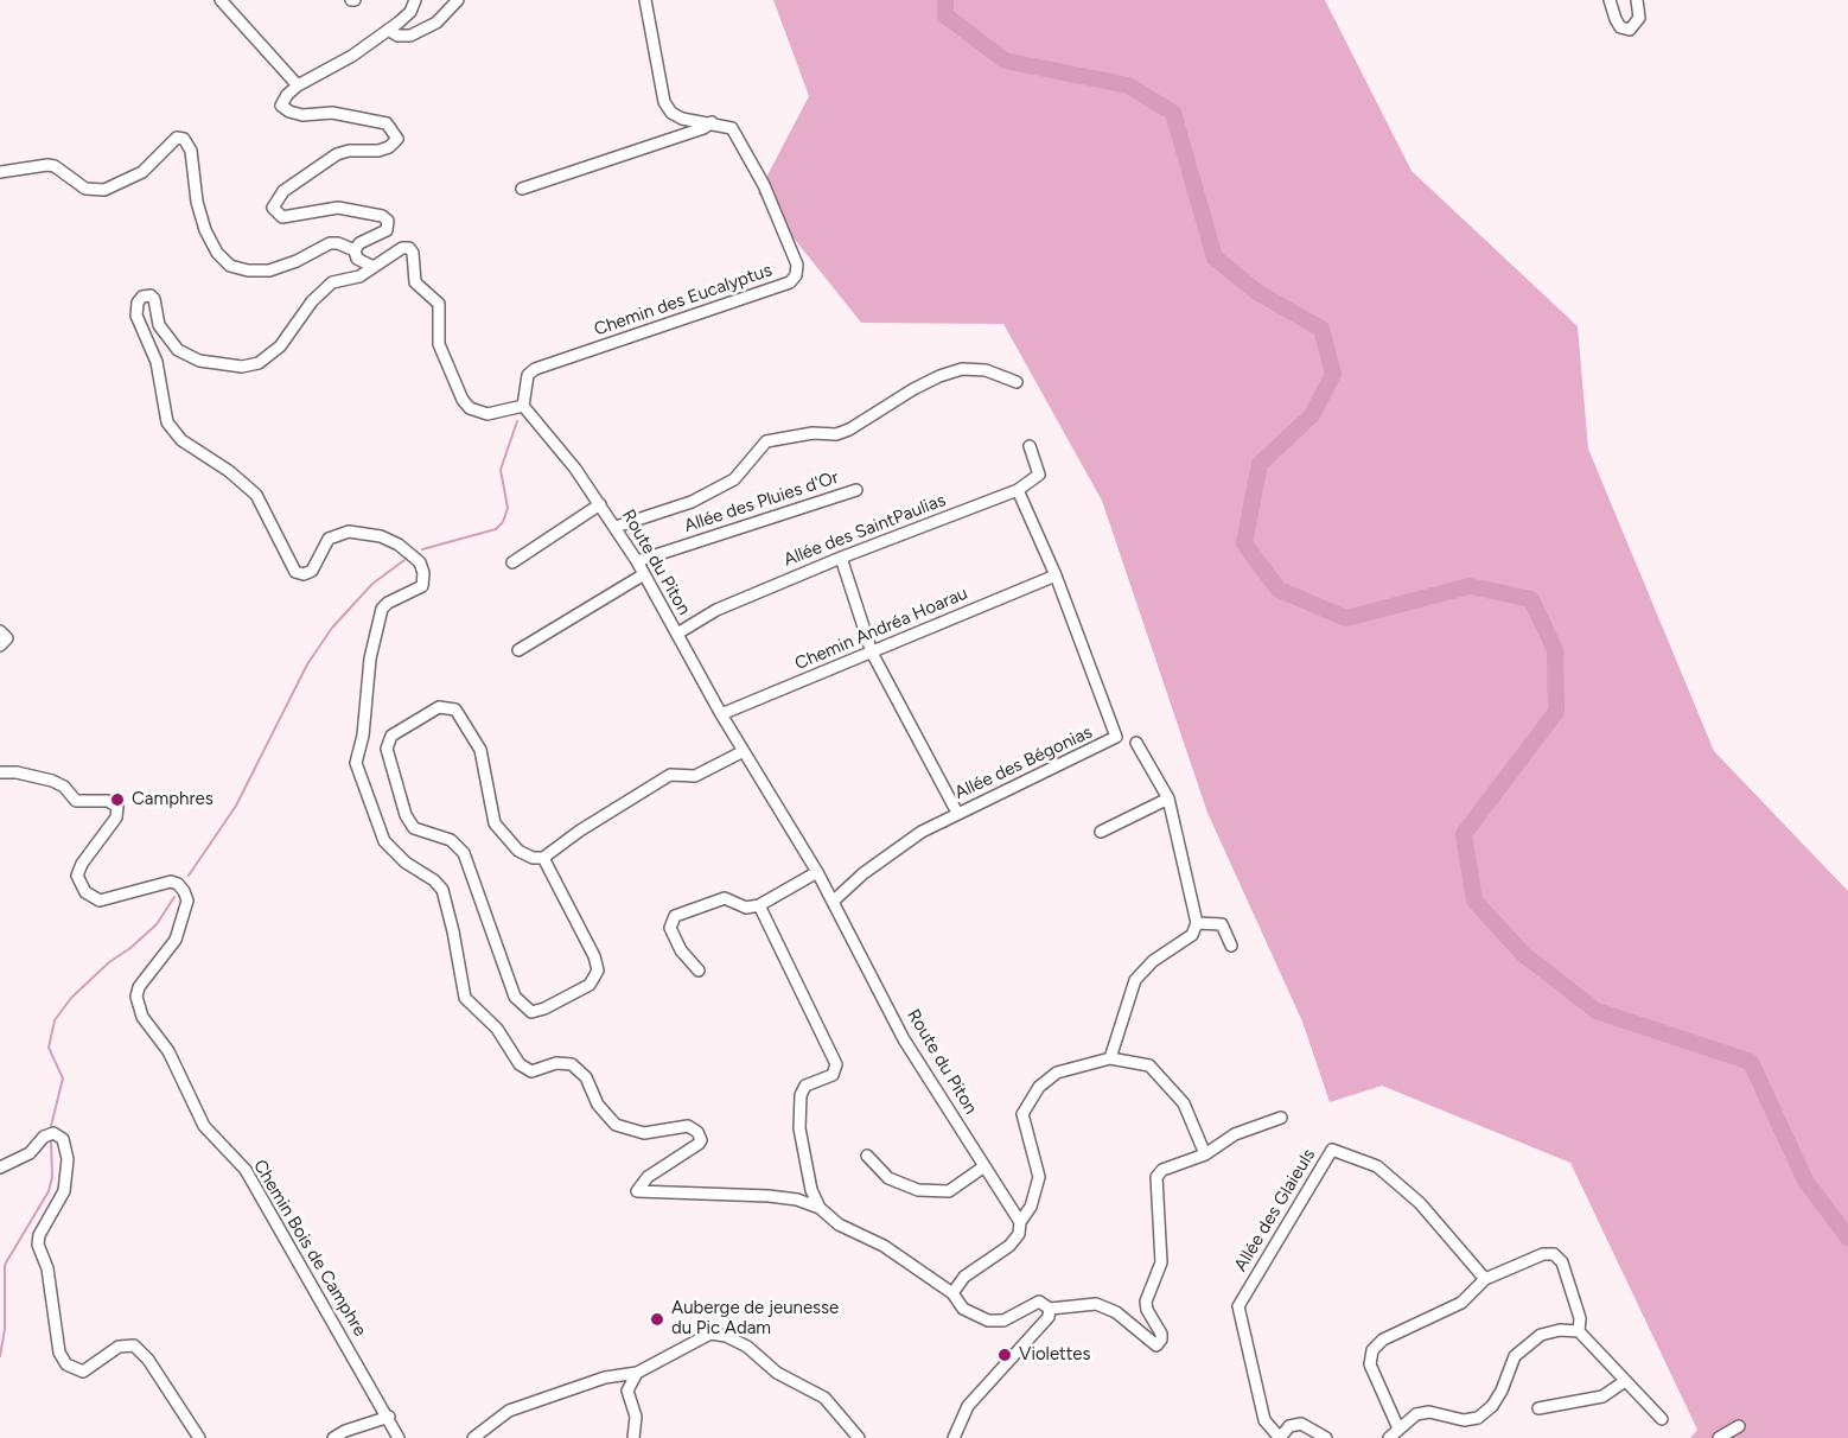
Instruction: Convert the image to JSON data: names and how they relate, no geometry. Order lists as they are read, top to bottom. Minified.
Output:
{"streets":{"street":["Chemin des Eucalyptus","Allée des Pluies d'Or","Allée des SaintPaulias","Route du Piton","Chemin Andréa Hoarau","Allée des Bégonias","Allée des Glaieuls","Chemin Bois de Camphre"]},"crossings":[["Chemin des Eucalyptus","Route du Piton"],["Allée des Pluies d'Or","Route du Piton"],["Allée des SaintPaulias","Route du Piton"],["Allée des SaintPaulias","Allée des Bégonias"],["Route du Piton","Chemin Andréa Hoarau"],["Route du Piton","Allée des Bégonias"],["Chemin Andréa Hoarau","Allée des Bégonias"]],"places":["Camphres","Auberge de jeunesse du Pic Adam","Violettes"]}
